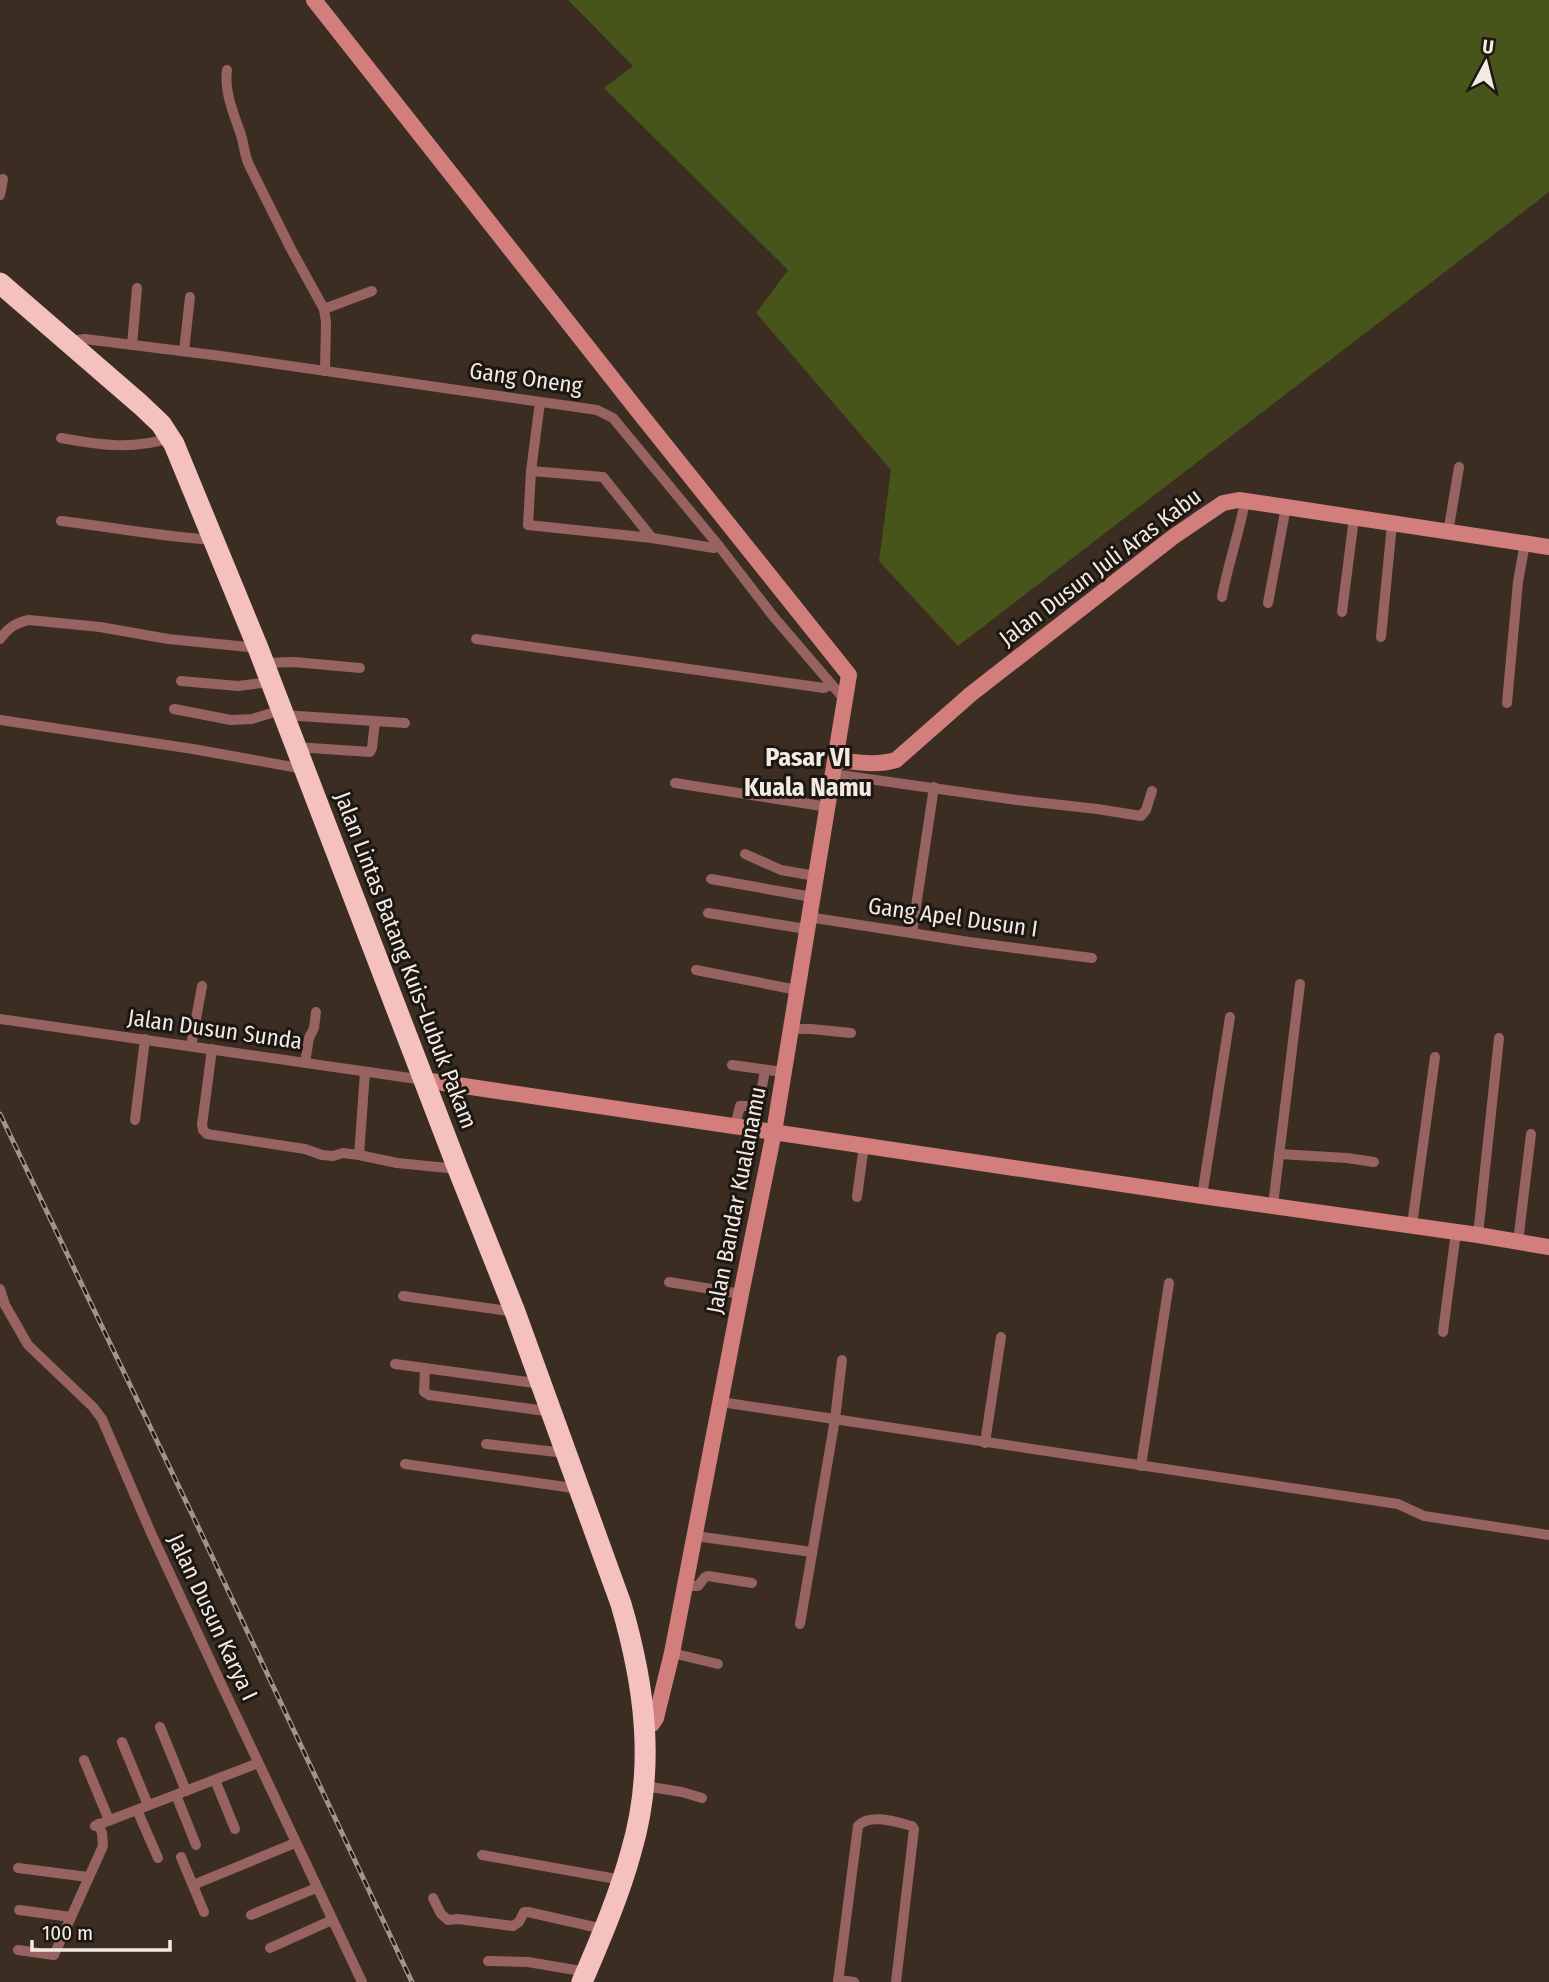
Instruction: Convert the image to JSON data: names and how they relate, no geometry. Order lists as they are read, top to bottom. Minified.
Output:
{"streets":{"highway":["Jalan Lintas Batang Kuis–Lubuk Pakam"],"street":["Gang Oneng","Jalan Dusun Juli Aras Kabu","Gang Apel Dusun I","Jalan Dusun Sunda","Jalan Bandar Kualanamu","Jalan Dusun Karya I"]},"crossings":[["Gang Oneng","Jalan Lintas Batang Kuis–Lubuk Pakam"],["Gang Oneng","Jalan Bandar Kualanamu"],["Jalan Dusun Juli Aras Kabu","Jalan Bandar Kualanamu"],["Gang Apel Dusun I","Jalan Bandar Kualanamu"],["Jalan Lintas Batang Kuis–Lubuk Pakam","Jalan Dusun Sunda"],["Jalan Lintas Batang Kuis–Lubuk Pakam","Jalan Bandar Kualanamu"]],"districts":["Pasar VI Kuala Namu"],"scale_bar":"100 m","north":"top"}
